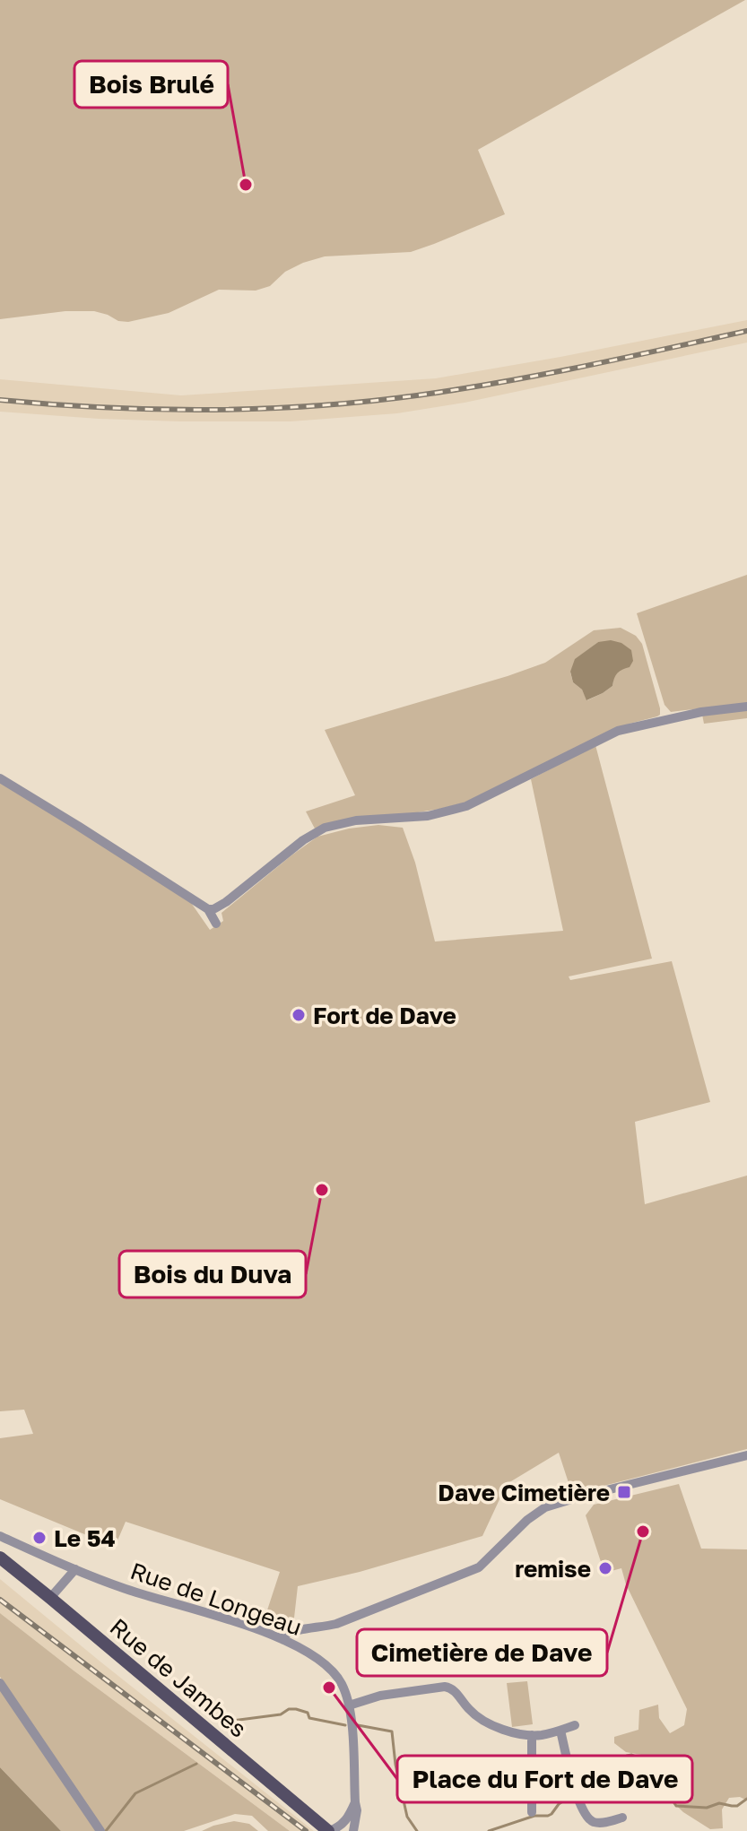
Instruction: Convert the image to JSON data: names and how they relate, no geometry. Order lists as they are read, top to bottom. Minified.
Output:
{"streets":{"main road":["Rue de Jambes"],"street":["Rue de Longeau"]},"places":{"other":["Bois Brulé","Fort de Dave","Bois du Duva","Cimetière de Dave","Le 54","remise","Place du Fort de Dave"],"transit":["Dave Cimetière"]}}
